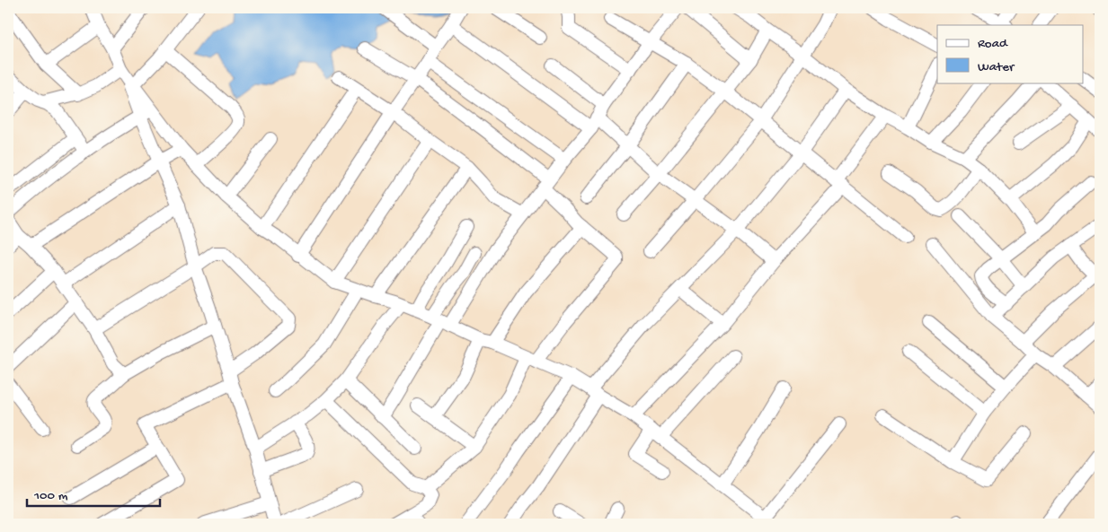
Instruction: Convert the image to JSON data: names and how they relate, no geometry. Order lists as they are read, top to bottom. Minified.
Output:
{"legend":["Road","Water"],"scale_bar":"100 m"}
